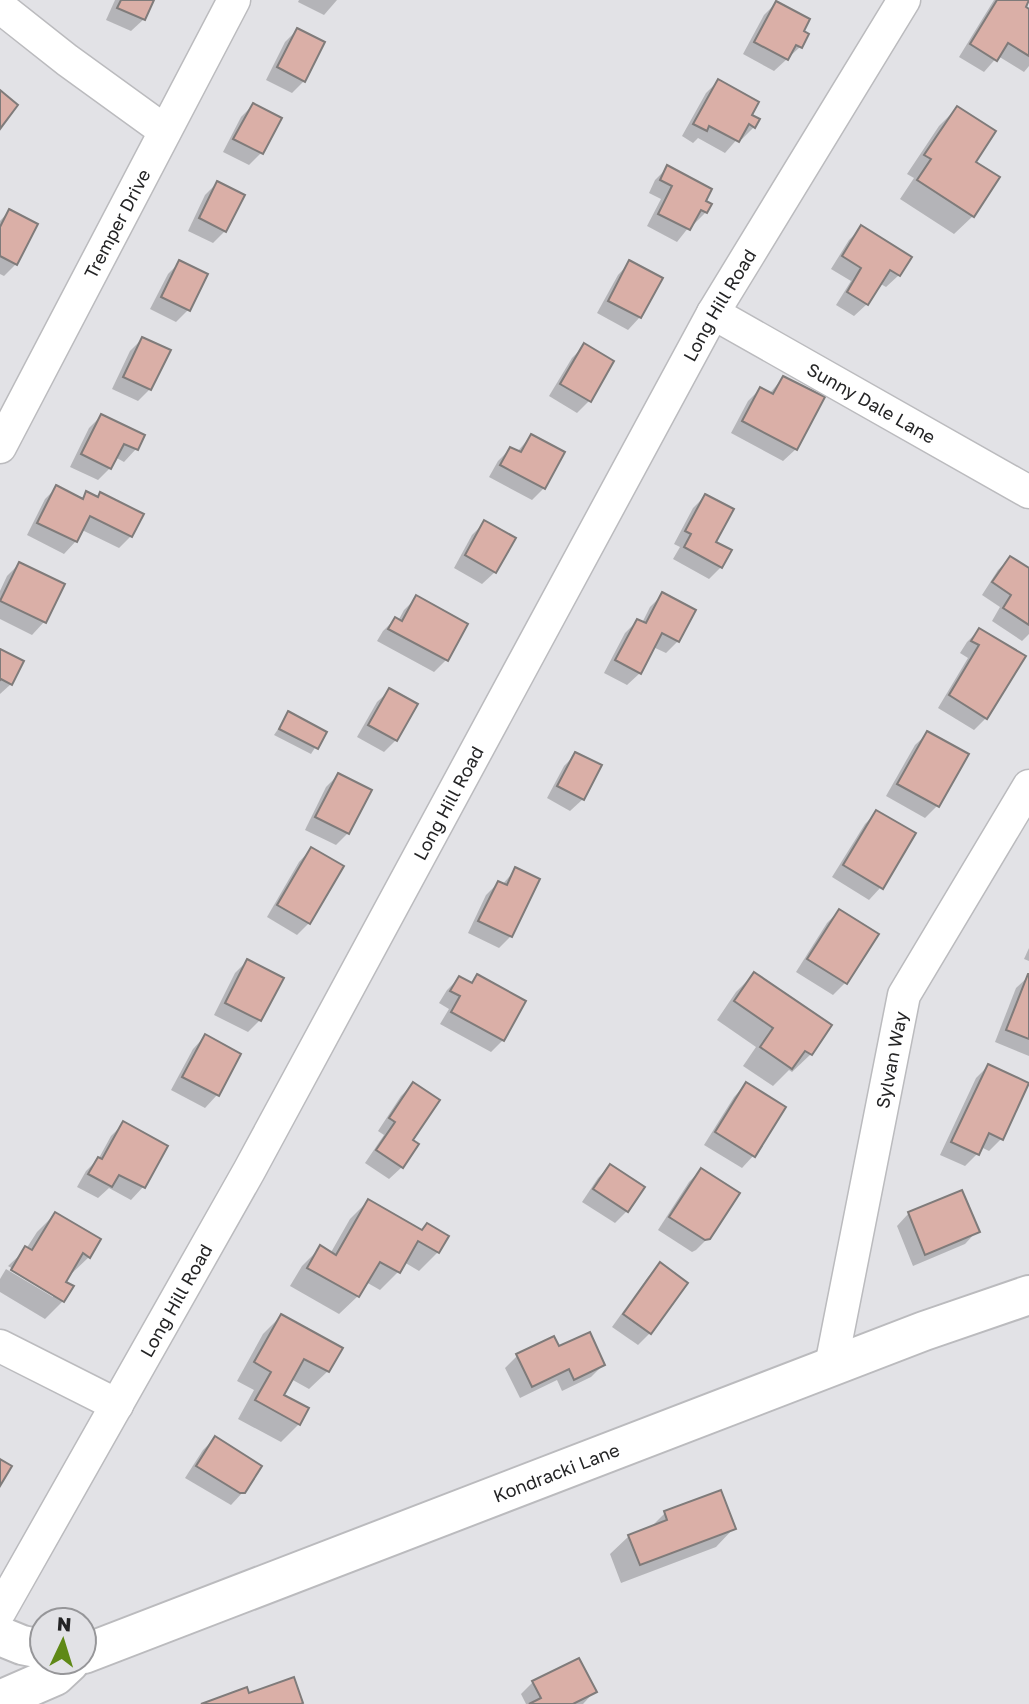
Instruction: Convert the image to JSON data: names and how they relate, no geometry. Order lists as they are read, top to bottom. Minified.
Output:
{"streets":{"main road":["Kondracki Lane"],"street":["Tremper Drive","Long Hill Road","Sunny Dale Lane","Sylvan Way"]},"crossings":[["Long Hill Road","Sunny Dale Lane"],["Sylvan Way","Kondracki Lane"]],"north":"top"}
